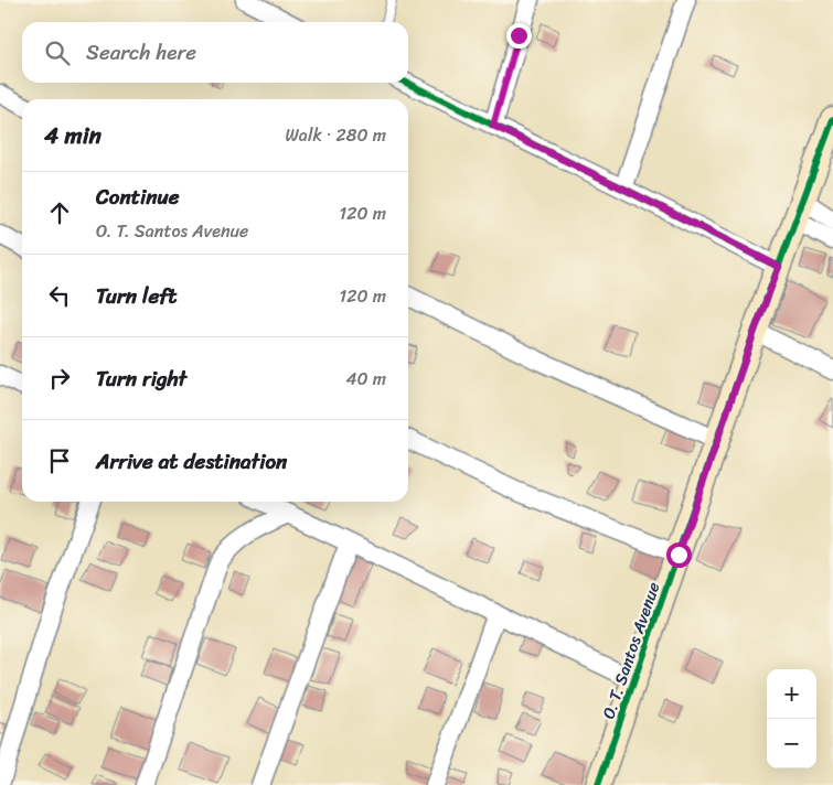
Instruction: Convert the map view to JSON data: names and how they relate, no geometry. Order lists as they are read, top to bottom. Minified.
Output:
{"streets":{"street":["O. T. Santos Avenue"]},"page":{"search":"Search here","heading":["4 min","Walk · 280 m"],"list":[["Continue","O. T. Santos Avenue","120 m"],["Turn left","120 m"],["Turn right","40 m"],"Arrive at destination"],"map_buttons":["+","−"]}}
